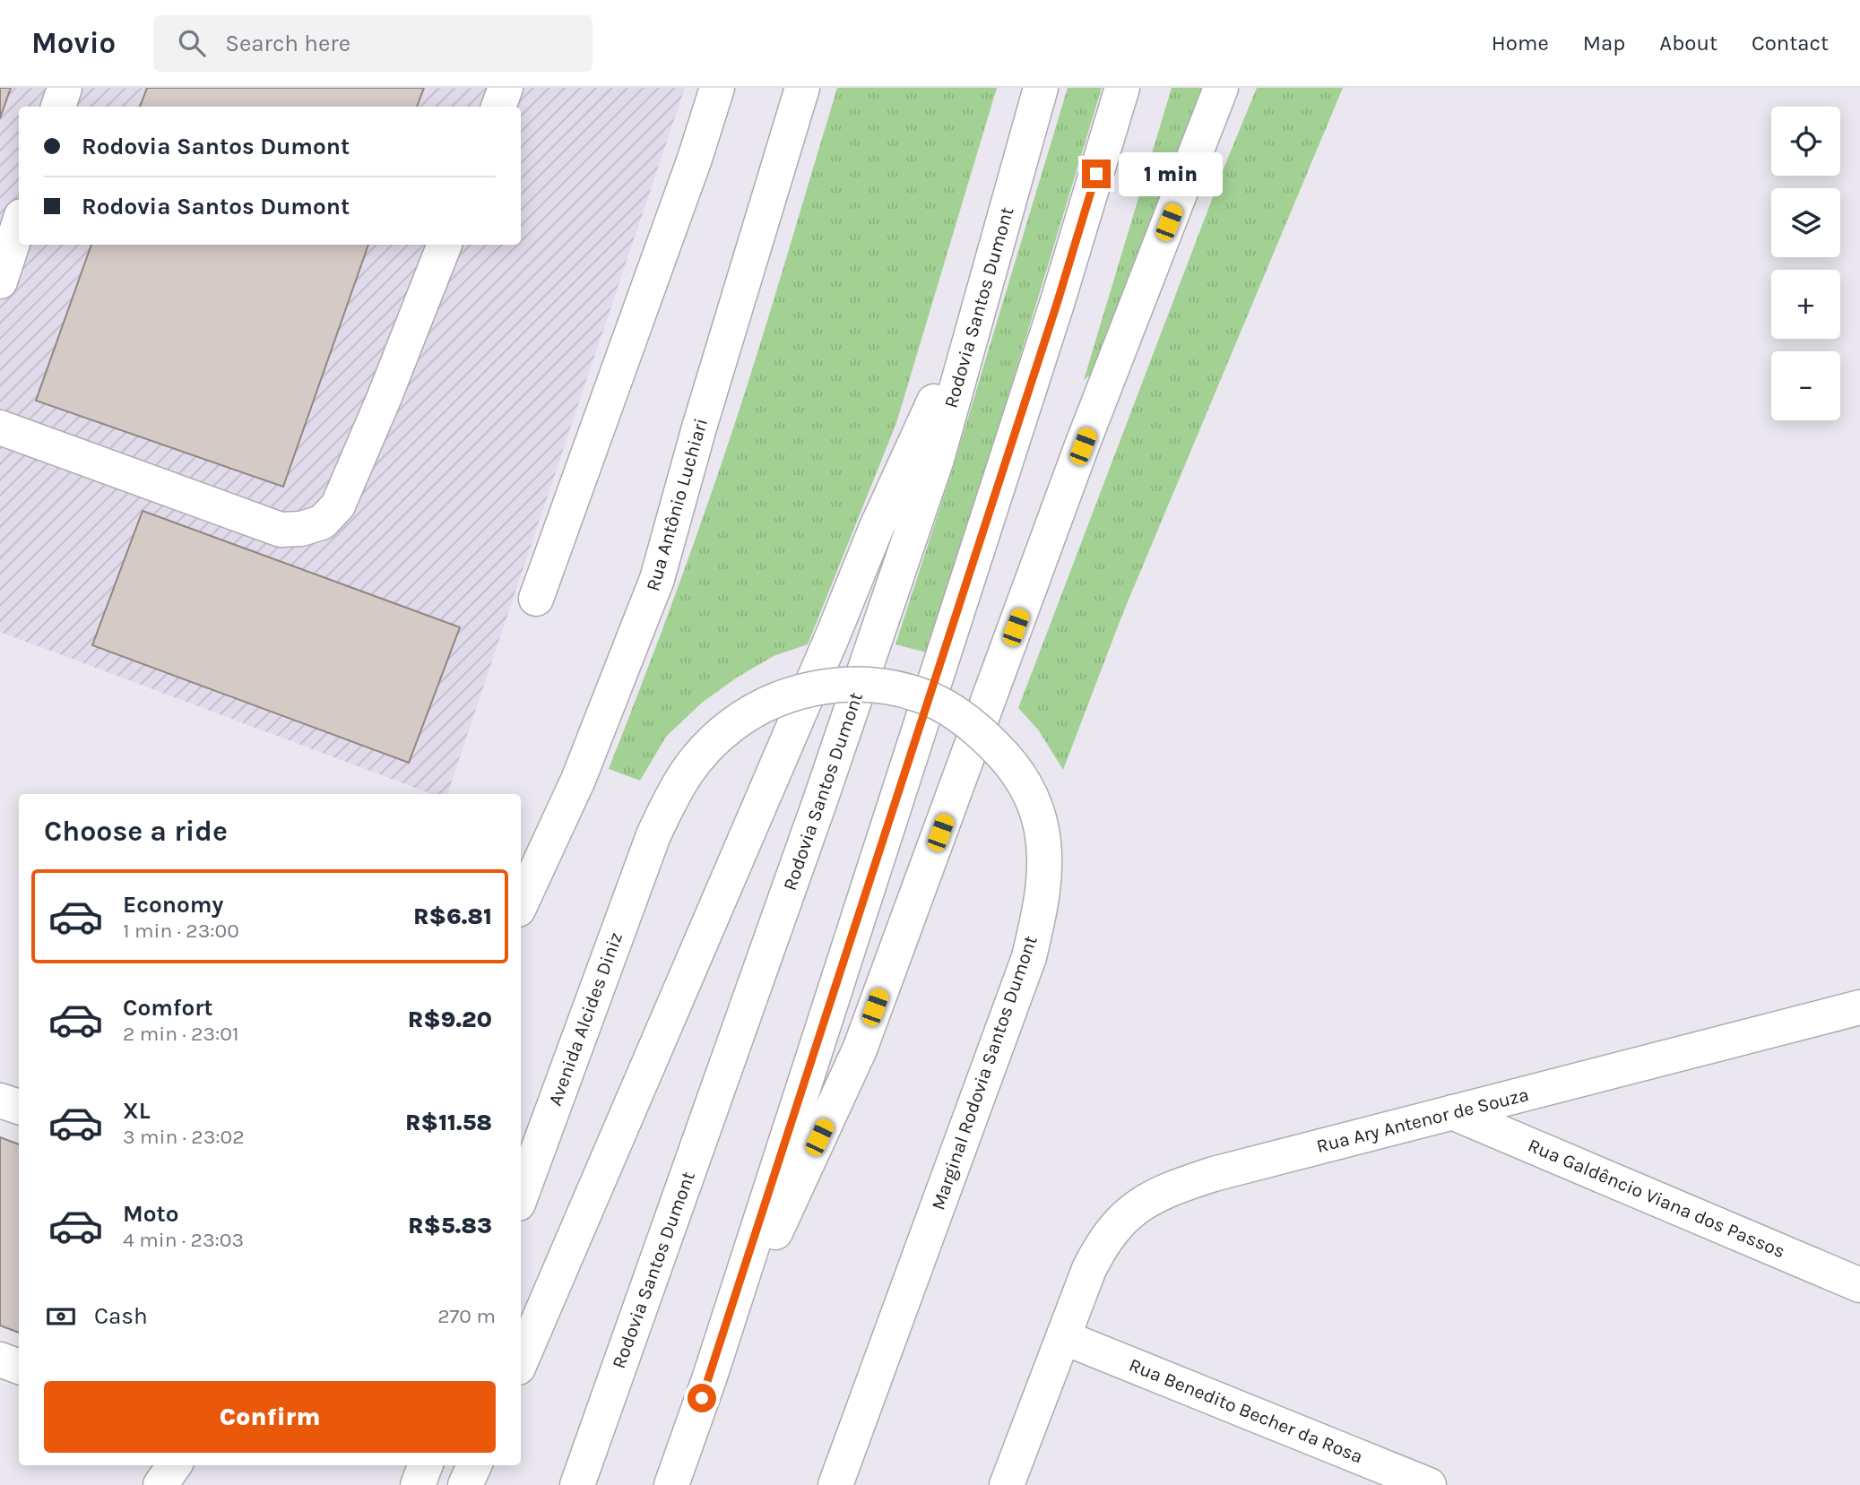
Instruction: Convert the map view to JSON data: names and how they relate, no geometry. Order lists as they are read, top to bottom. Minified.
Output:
{"streets":{"main road":["Rodovia Santos Dumont","Rua Antônio Luchiari","Avenida Alcides Diniz","Marginal Rodovia Santos Dumont","Rua Ary Antenor de Souza","Rua Galdêncio Viana dos Passos","Rua Benedito Becher da Rosa"]},"crossings":[["Avenida Alcides Diniz","Marginal Rodovia Santos Dumont"],["Rua Ary Antenor de Souza","Rua Galdêncio Viana dos Passos"],["Rua Ary Antenor de Souza","Rua Benedito Becher da Rosa"]],"page":{"header":"Movio","search":"Search here","nav":["Home","Map","About","Contact"],"map_buttons":["+","−"],"banner":["Rodovia Santos Dumont","Rodovia Santos Dumont"],"bubble":"1 min","heading":"Choose a ride","list":[{"name":"Economy","note":"1 min · 23:00","value":"R$6.81"},{"name":"Comfort","note":"2 min · 23:01","value":"R$9.20"},{"name":"XL","note":"3 min · 23:02","value":"R$11.58"},{"name":"Moto","note":"4 min · 23:03","value":"R$5.83"}],"pay":["Cash","270 m"],"buttons":"Confirm"}}
